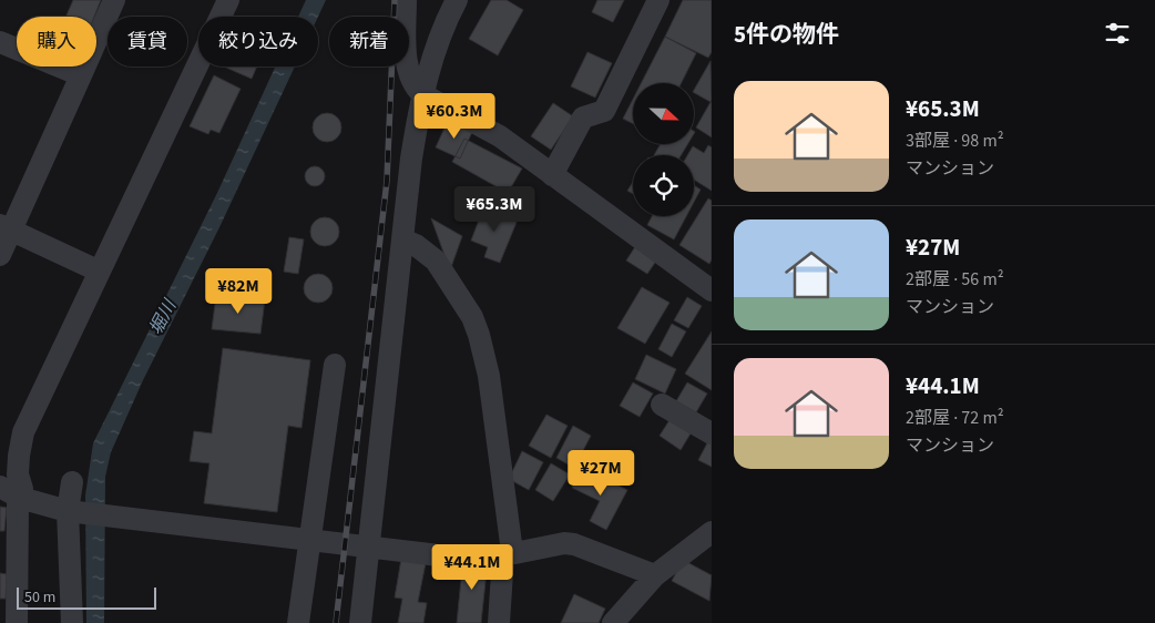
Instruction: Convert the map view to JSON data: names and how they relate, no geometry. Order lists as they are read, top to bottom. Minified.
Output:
{"water":["堀川"],"scale_bar":"50 m","north":"right","page":{"heading":"5件の物件","chip":["購入","賃貸","絞り込み","新着"],"list":[{"name":"¥65.3M","note":"3部屋 · 98 m² · マンション"},{"name":"¥27M","note":"2部屋 · 56 m² · マンション"},{"name":"¥44.1M","note":"2部屋 · 72 m² · マンション"}],"price":["¥60.3M","¥65.3M","¥82M","¥27M","¥44.1M"],"scale":"50 m"}}
